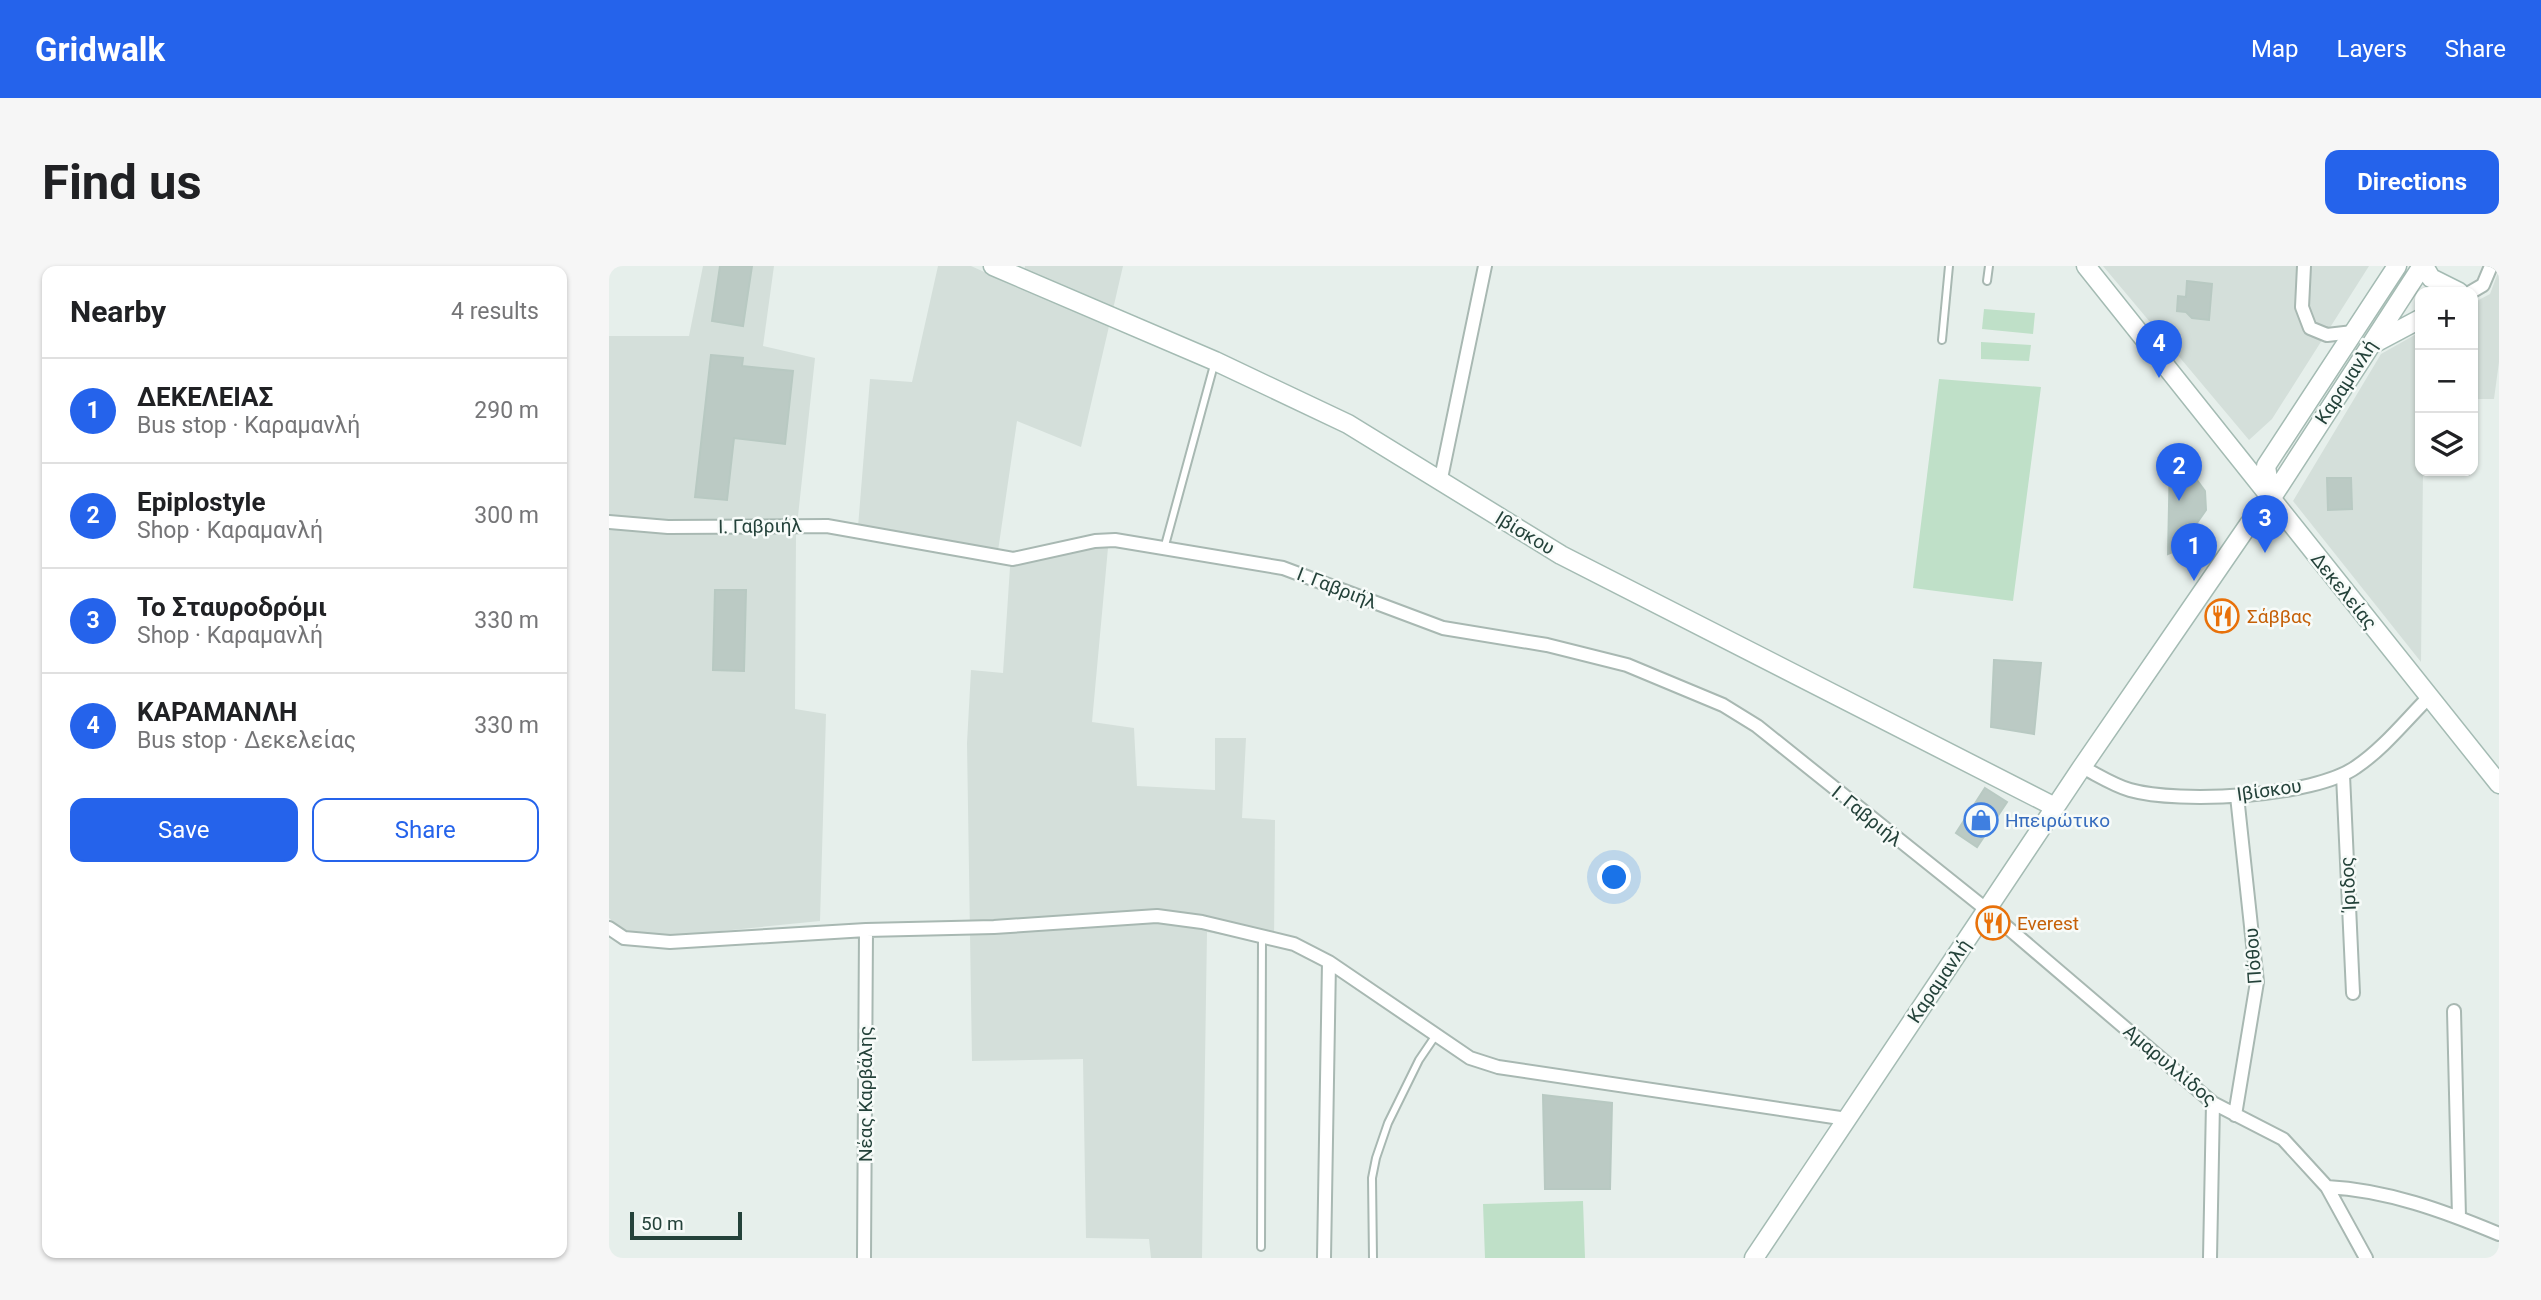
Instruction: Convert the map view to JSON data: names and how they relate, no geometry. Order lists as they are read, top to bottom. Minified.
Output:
{"streets":{"main road":["Καραμανλή","Ιβίσκου","Δεκελείας"],"street":["Ι. Γαβριήλ","Ίριδος","Πόθου","Αμαρυλλίδος","Νέας Καρβάλης"]},"crossings":[["Καραμανλή","Ι. Γαβριήλ"],["Καραμανλή","Ιβίσκου"],["Καραμανλή","Δεκελείας"],["Καραμανλή","Αμαρυλλίδος"],["Ι. Γαβριήλ","Αμαρυλλίδος"],["Ιβίσκου","Δεκελείας"],["Ιβίσκου","Ίριδος"],["Ιβίσκου","Πόθου"],["Πόθου","Αμαρυλλίδος"]],"places":{"restaurant":["Σάββας","Everest"],"shop":["Ηπειρώτικο"]},"scale_bar":"50 m","page":{"header":"Gridwalk","nav":["Map","Layers","Share"],"buttons":["Directions",["Save","Share"]],"title":"Find us","heading":["Nearby","4 results"],"map_buttons":["+","−"],"pins":["4","2","3","1"],"list":[{"mark":"1","name":"ΔΕΚΕΛΕΙΑΣ","note":"Bus stop · Καραμανλή","value":"290 m"},{"mark":"2","name":"Epiplostyle","note":"Shop · Καραμανλή","value":"300 m"},{"mark":"3","name":"Το Σταυροδρόμι","note":"Shop · Καραμανλή","value":"330 m"},{"mark":"4","name":"ΚΑΡΑΜΑΝΛΗ","note":"Bus stop · Δεκελείας","value":"330 m"}],"scale":"50 m"}}
